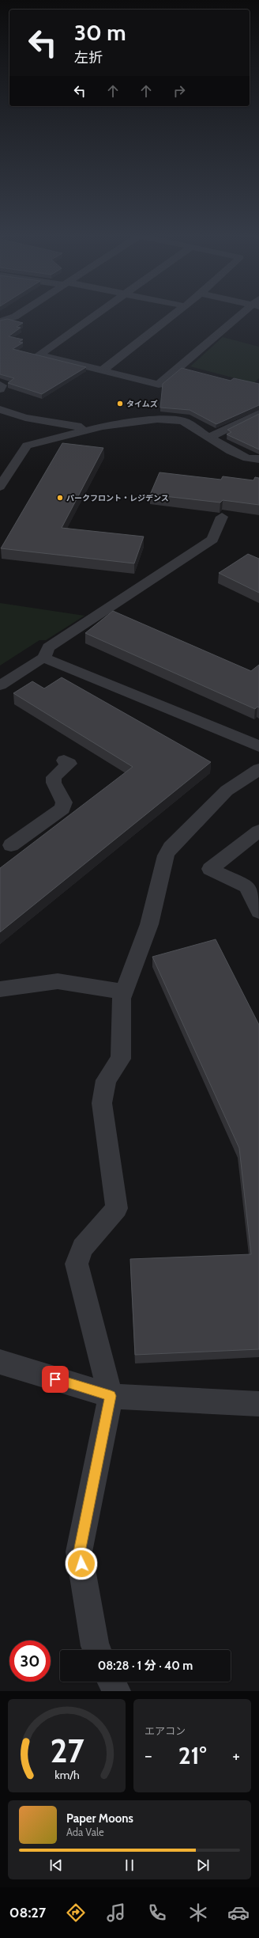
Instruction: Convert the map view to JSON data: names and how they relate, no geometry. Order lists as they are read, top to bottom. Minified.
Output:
{"places":["タイムズ","パークフロント・レジデンス"],"page":{"turn":["30 m","左折"],"limit":"30","trip":"08:28 · 1 分 · 40 m","tile":"エアコン","heat":["−","21°","+"],"song":["Paper Moons","Ada Vale"],"tabs":"08:27","gauge":["27","km/h"]}}
